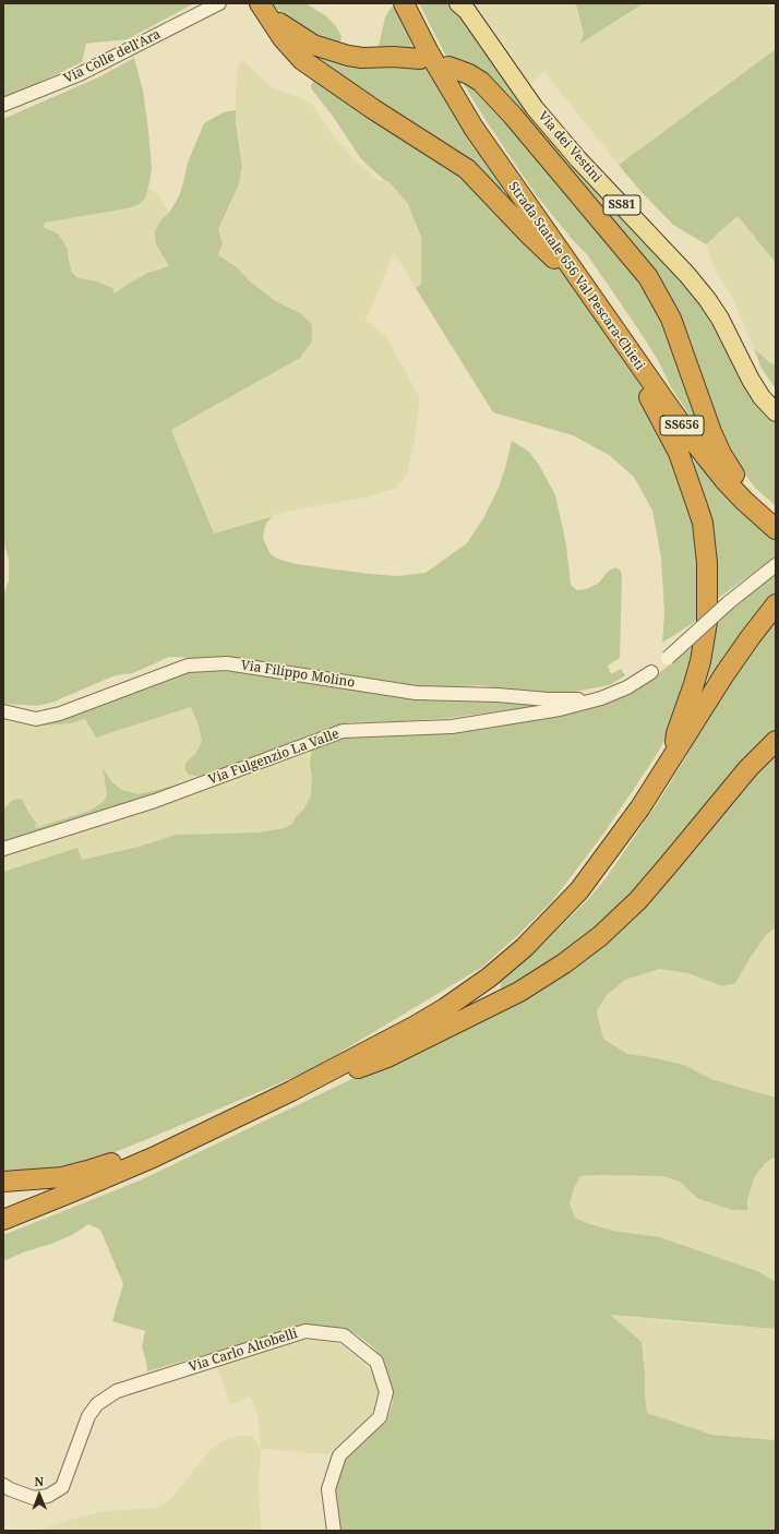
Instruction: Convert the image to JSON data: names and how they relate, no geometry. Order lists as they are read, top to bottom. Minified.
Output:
{"streets":{"highway":["Strada Statale 656 Val Pescara-Chieti","SS656"],"main road":["Via dei Vestini","SS81"],"street":["Via Colle dell'Ara","Via Filippo Molino","Via Fulgenzio La Valle","Via Carlo Altobelli"]},"crossings":[["Via Filippo Molino","Via Fulgenzio La Valle"]],"north":"top"}
